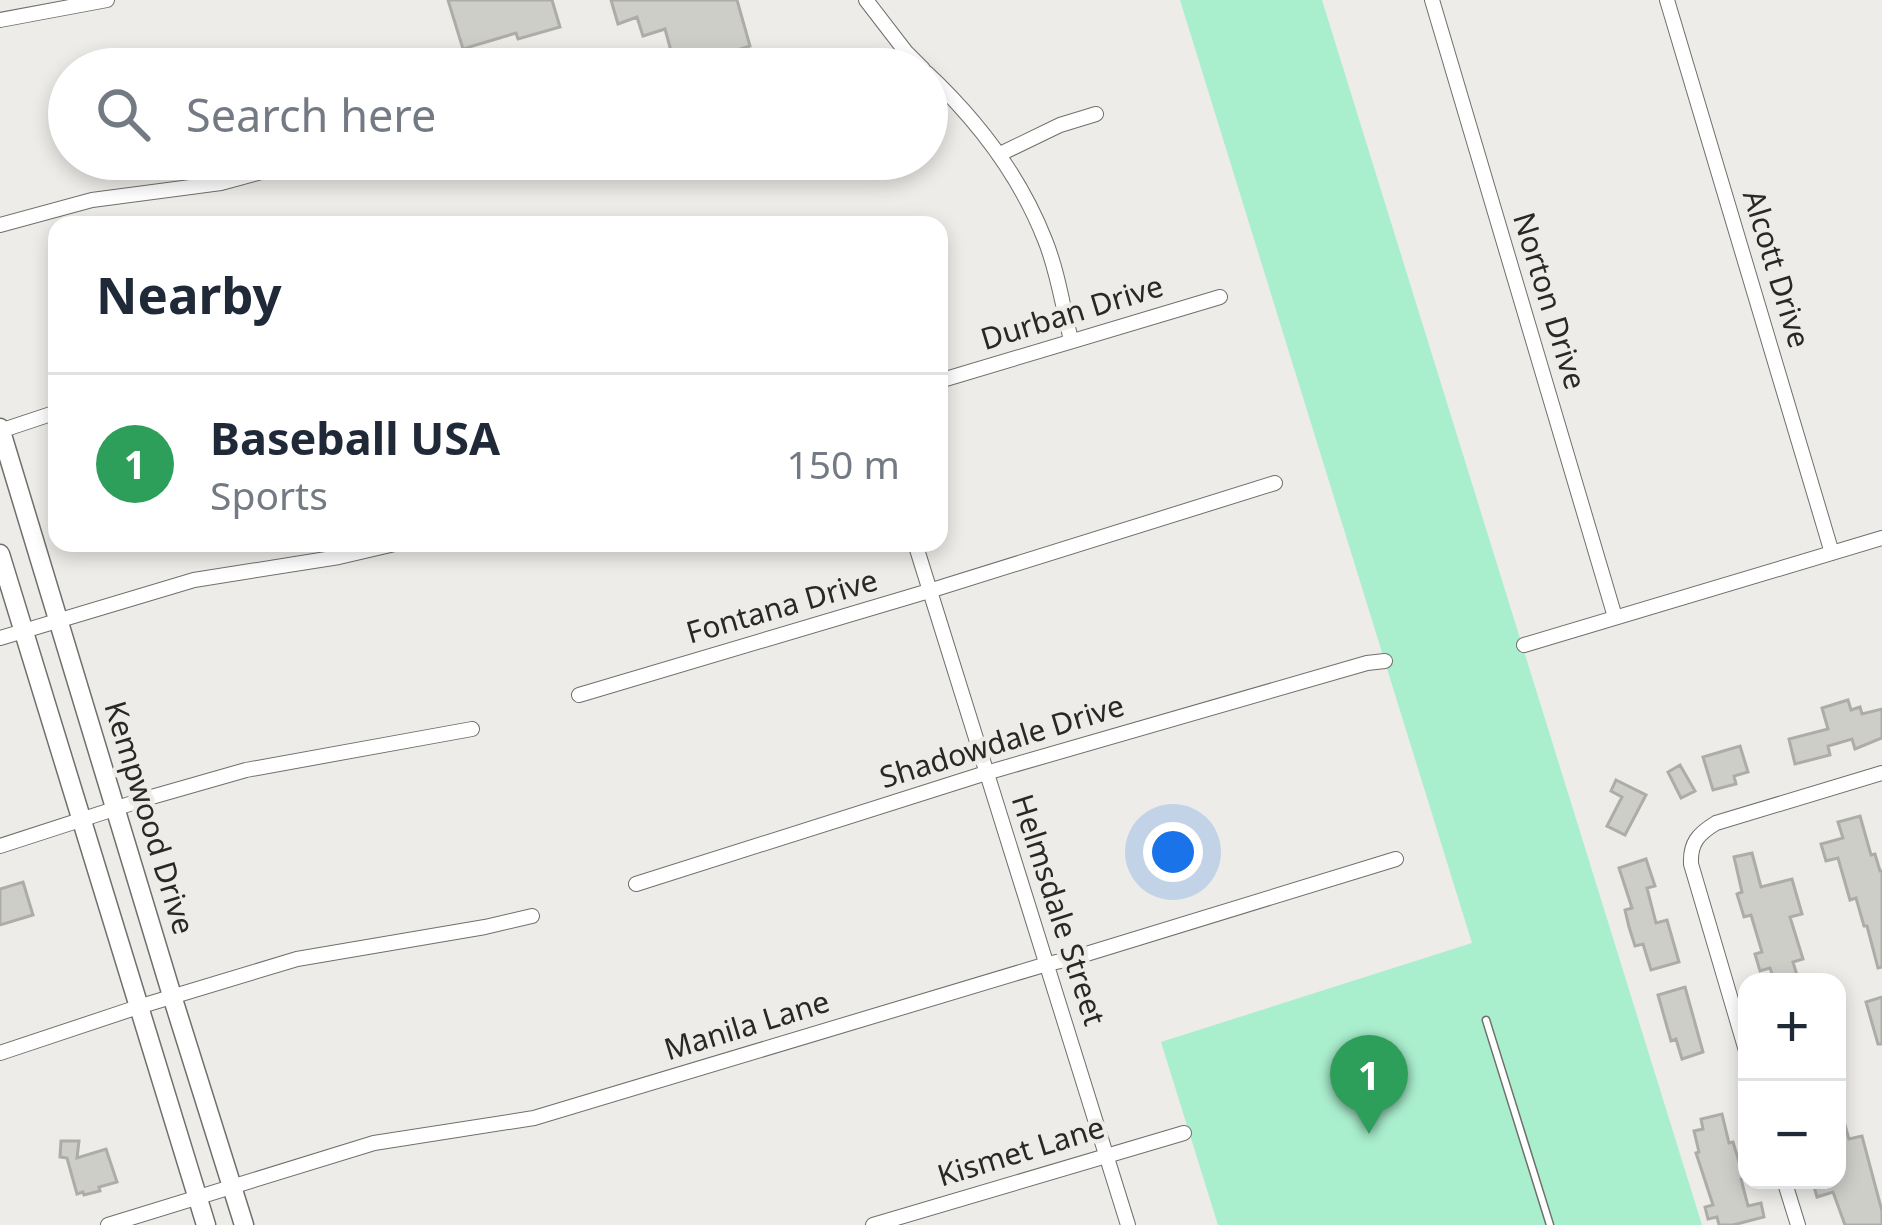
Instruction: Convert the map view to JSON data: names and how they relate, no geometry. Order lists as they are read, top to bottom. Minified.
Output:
{"streets":{"main road":["Kempwood Drive"],"street":["Alcott Drive","Norton Drive","Durban Drive","Fontana Drive","Shadowdale Drive","Helmsdale Street","Manila Lane","Kismet Lane"]},"crossings":[["Fontana Drive","Helmsdale Street"],["Shadowdale Drive","Helmsdale Street"],["Kempwood Drive","Manila Lane"],["Helmsdale Street","Manila Lane"],["Helmsdale Street","Kismet Lane"]],"page":{"search":"Search here","heading":"Nearby","list":[{"mark":"1","name":"Baseball USA","note":"Sports","value":"150 m"}],"map_buttons":["+","−"],"pins":"1"}}
